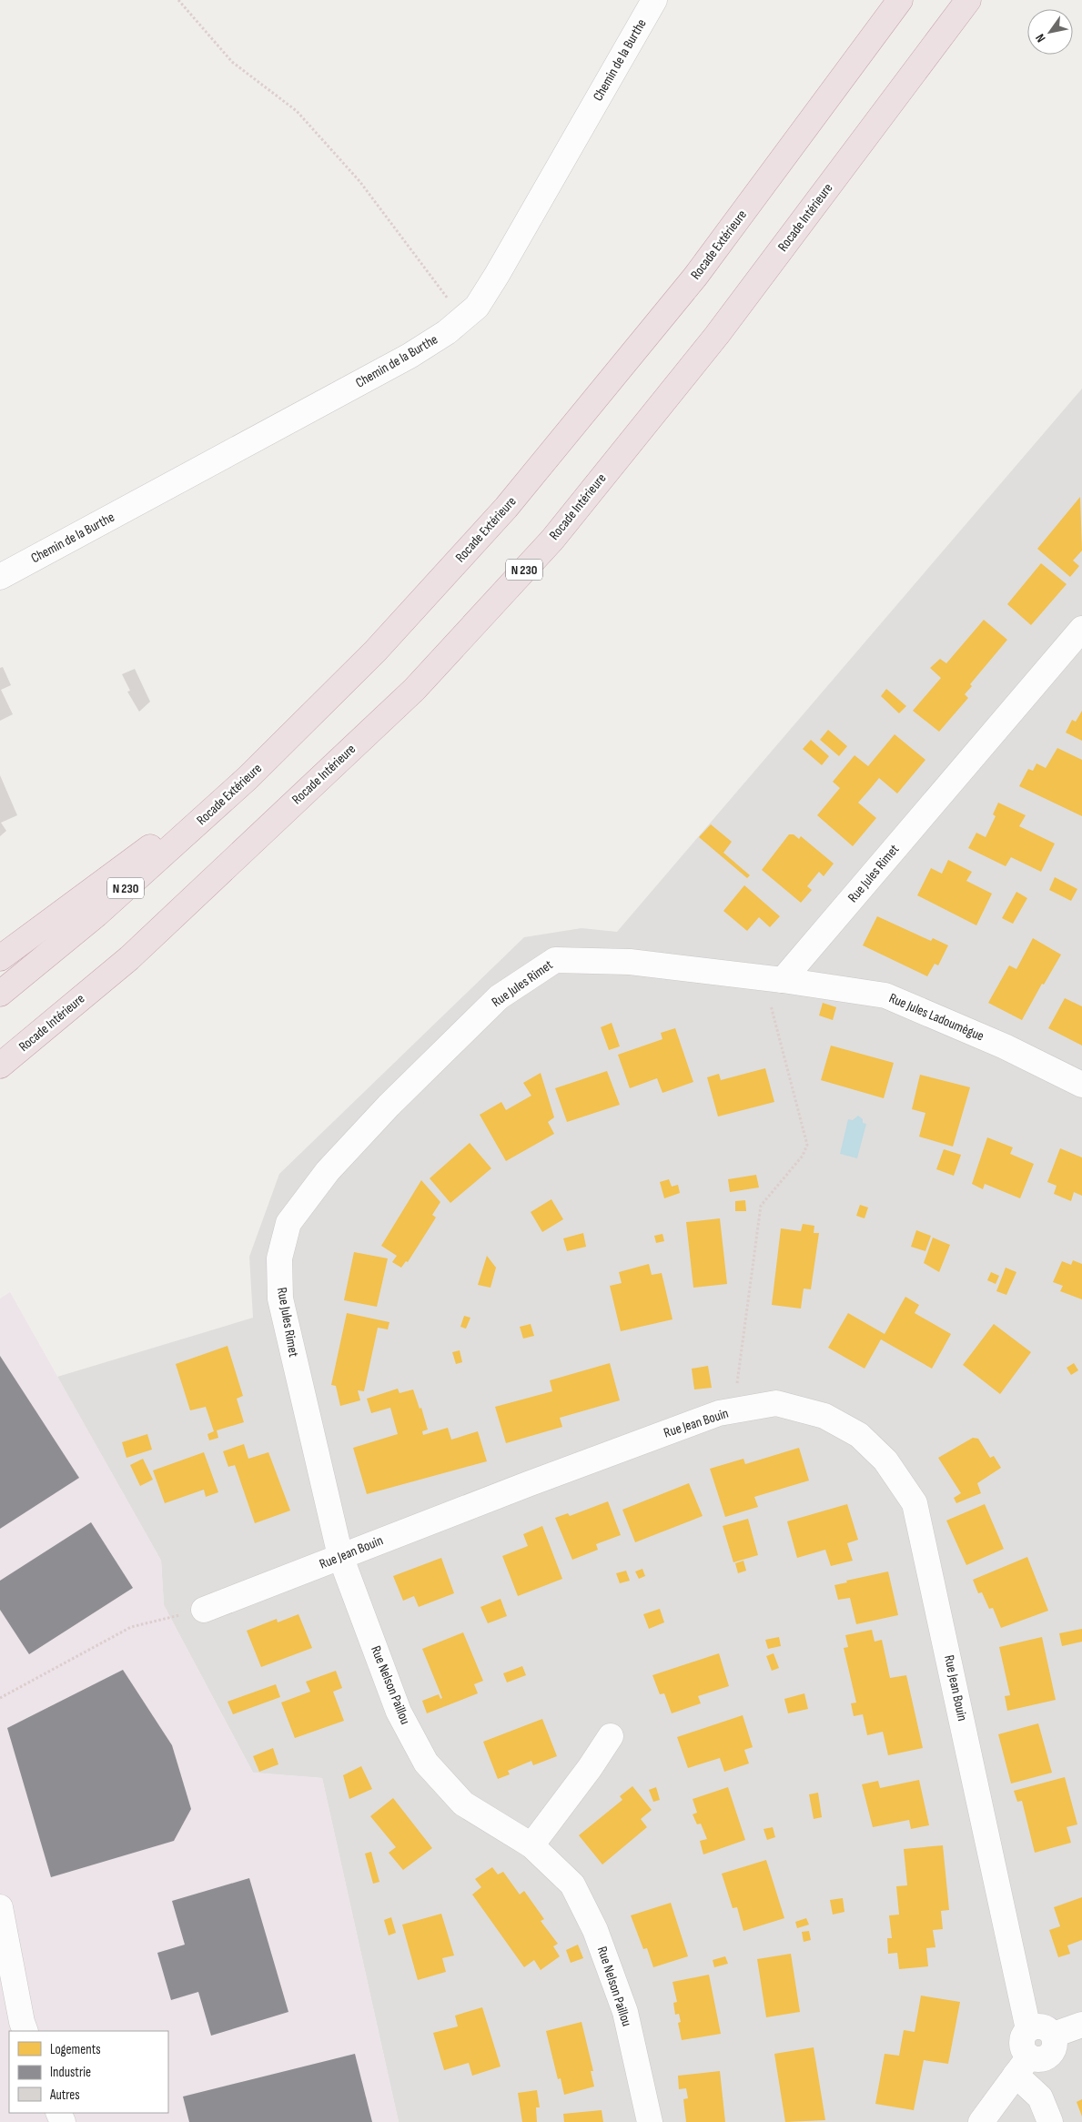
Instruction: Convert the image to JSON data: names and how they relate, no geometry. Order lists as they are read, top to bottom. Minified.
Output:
{"streets":{"highway":["Rocade Intérieure","Rocade Extérieure","N 230"],"street":["Chemin de la Burthe","Rue Jules Rimet","Rue Jules Ladoumègue","Rue Jean Bouin","Rue Nelson Paillou"]},"crossings":[["Rue Jules Rimet","Rue Jules Ladoumègue"],["Rue Jules Rimet","Rue Jean Bouin"],["Rue Jules Rimet","Rue Nelson Paillou"],["Rue Jean Bouin","Rue Nelson Paillou"]],"legend":["Logements","Industrie","Autres"],"north":"bottom left"}
